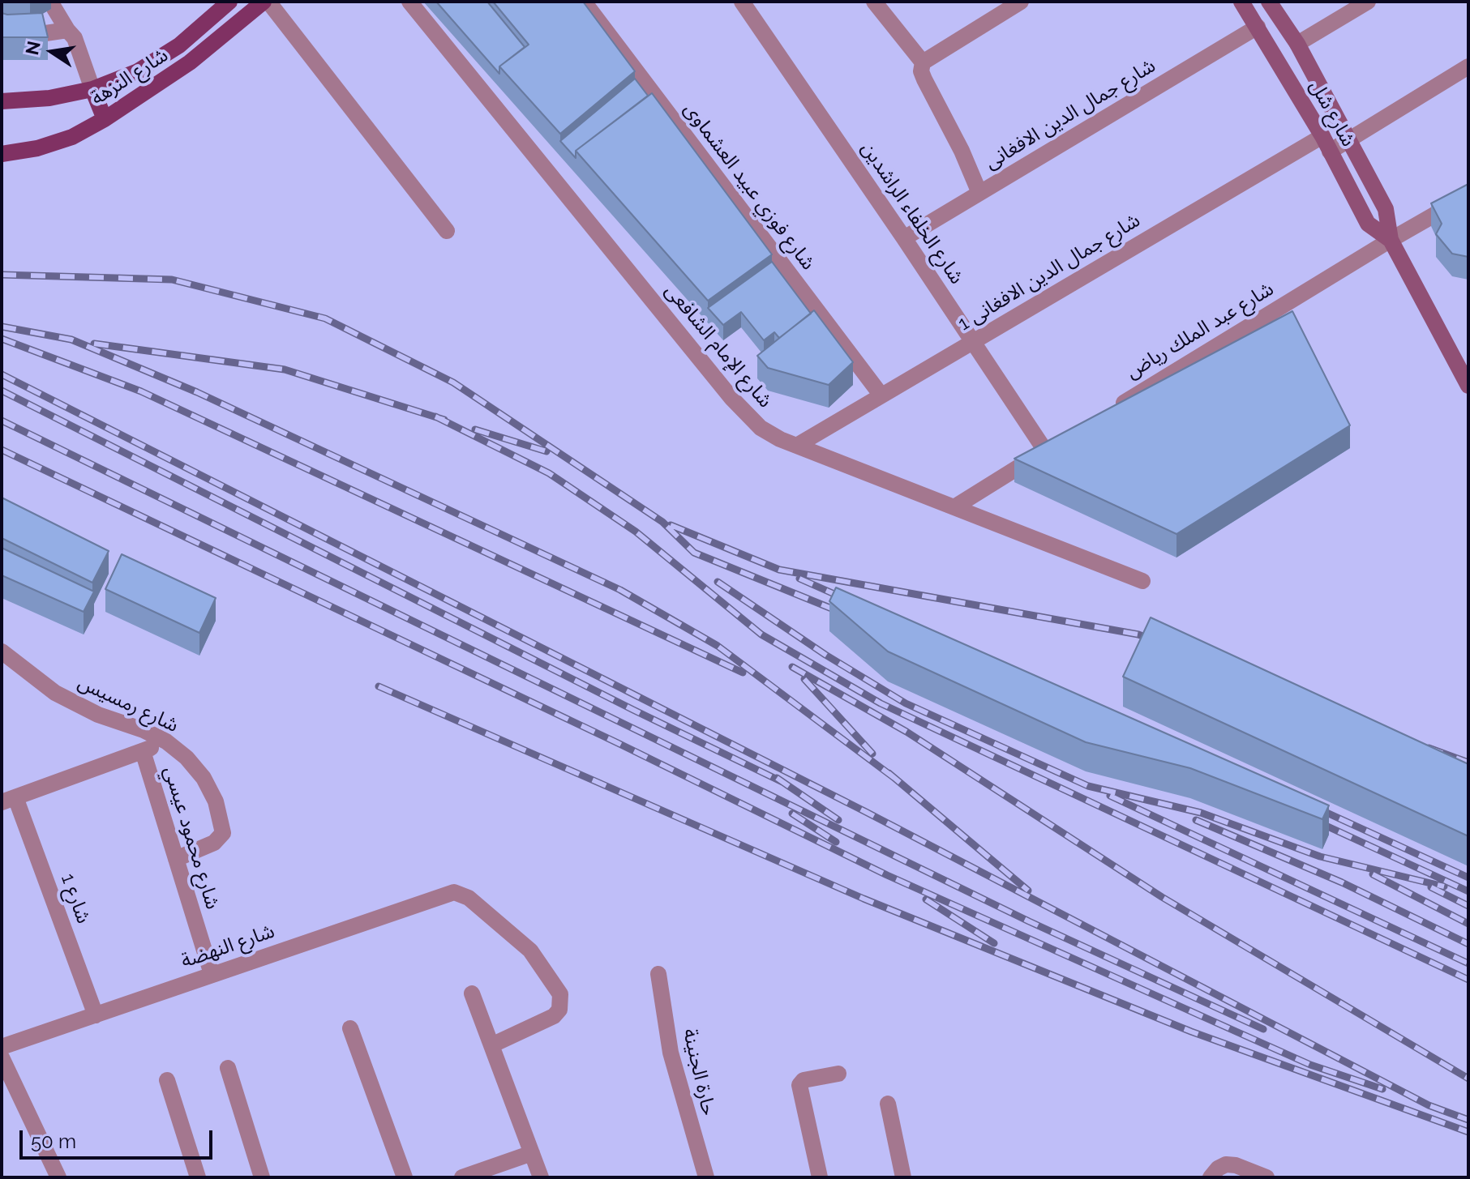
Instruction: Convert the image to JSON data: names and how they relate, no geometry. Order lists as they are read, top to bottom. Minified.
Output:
{"streets":{"main road":["شارع النزهة"],"street":["شارع شل","شارع جمال الدين الافغانى","شارع فوزي عبيد العشماوى","شارع الخلفاء الراشدين","شارع جمال الدين الافغانى 1","شارع عبد الملك رياض","شارع الإمام الشافعى","شارع رمسيس","شارع محمود عيسي","شارع 1","شارع النهضة","حارة الجنينة"]},"crossings":[["شارع شل","شارع جمال الدين الافغانى"],["شارع شل","شارع جمال الدين الافغانى 1"],["شارع شل","شارع عبد الملك رياض"],["شارع جمال الدين الافغانى","شارع الخلفاء الراشدين"],["شارع فوزي عبيد العشماوى","شارع جمال الدين الافغانى 1"],["شارع الخلفاء الراشدين","شارع جمال الدين الافغانى 1"],["شارع الخلفاء الراشدين","شارع الإمام الشافعى"],["شارع جمال الدين الافغانى 1","شارع الإمام الشافعى"],["شارع رمسيس","شارع محمود عيسي"],["شارع محمود عيسي","شارع النهضة"],["شارع 1","شارع النهضة"]],"scale_bar":"50 m","north":"left"}
